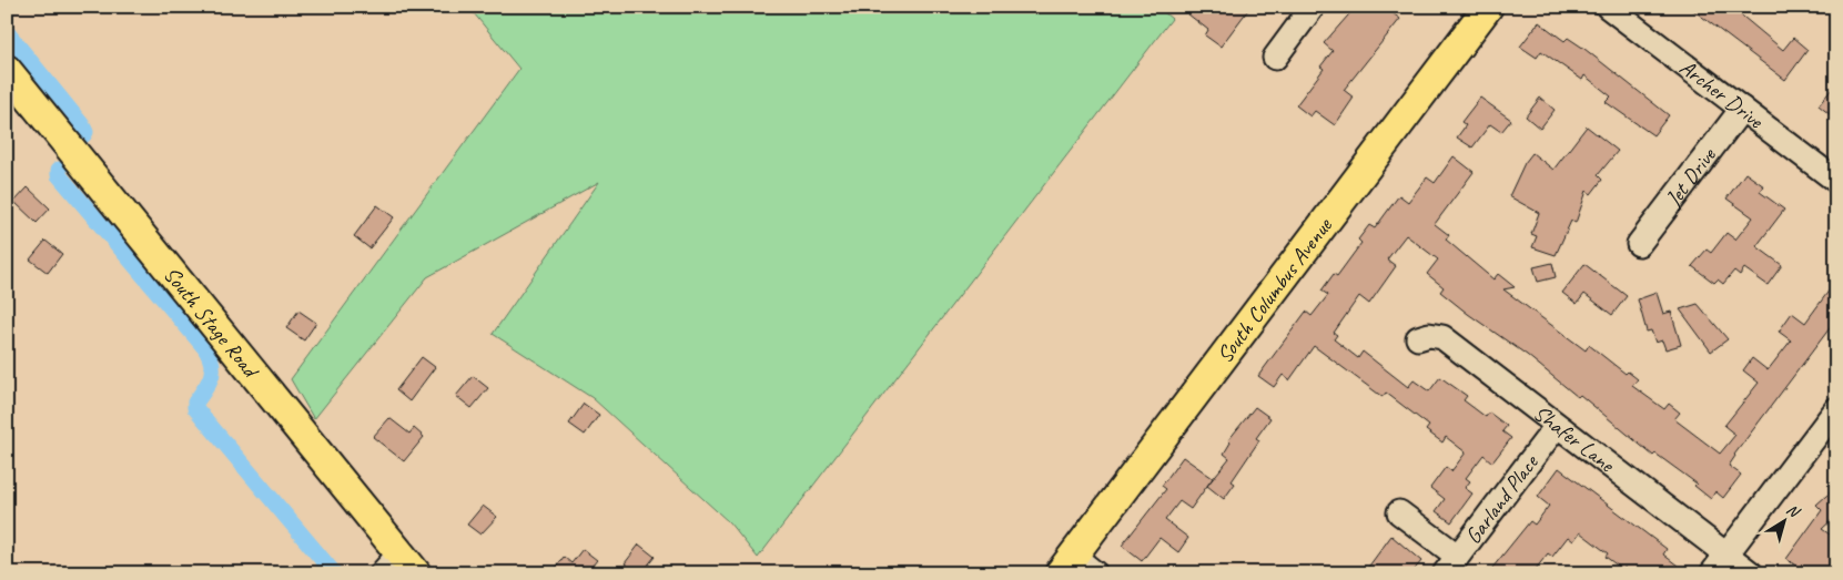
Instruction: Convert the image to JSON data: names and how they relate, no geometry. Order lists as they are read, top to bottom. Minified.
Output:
{"streets":{"main road":["South Columbus Avenue","South Stage Road"],"street":["Archer Drive","Jet Drive","Shafer Lane","Garland Place"]},"crossings":[["Archer Drive","Jet Drive"],["Shafer Lane","Garland Place"]],"north":"top right"}
